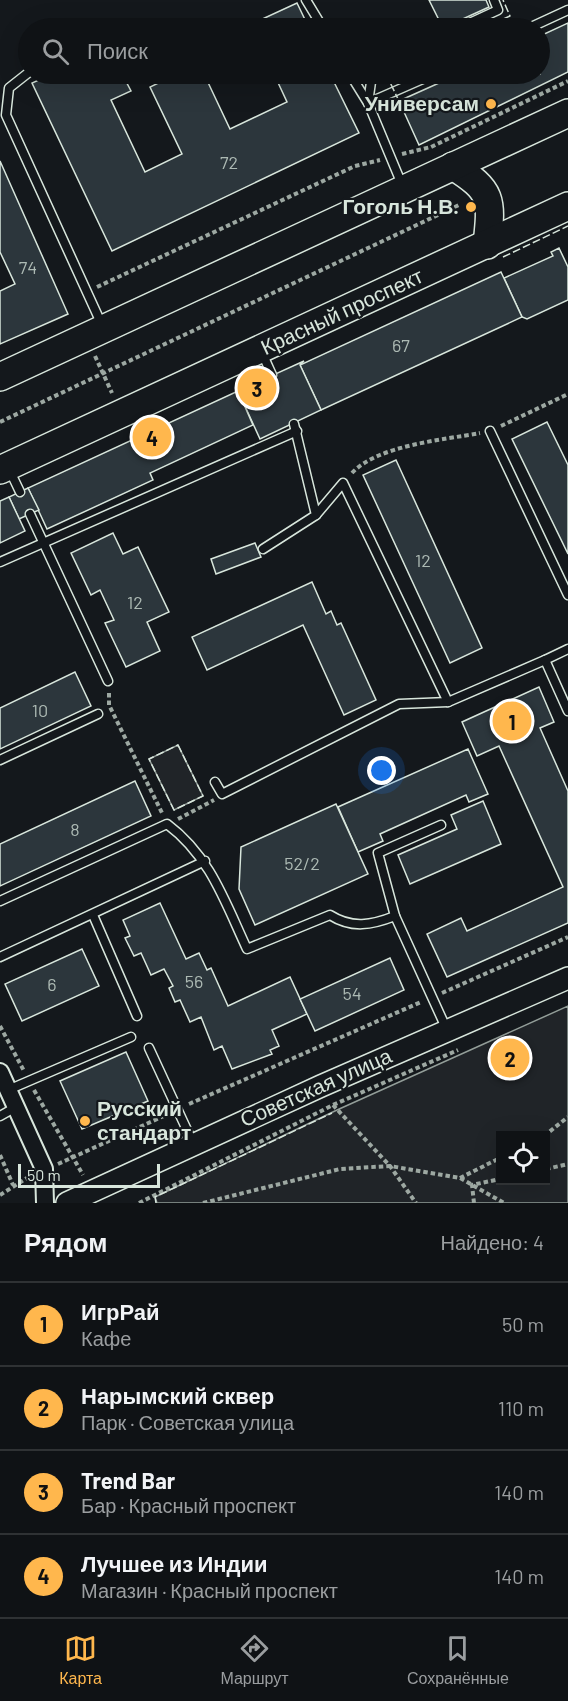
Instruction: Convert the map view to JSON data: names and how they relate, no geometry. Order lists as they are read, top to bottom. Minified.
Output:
{"streets":{"main road":["Красный проспект"],"street":["Советская улица"]},"places":["Универсам","Гоголь Н.В.","Русский стандарт"],"house_numbers":["72","74","67","12","12","10","8","52/2","56","6","54"],"scale_bar":"50 m","page":{"search":"Поиск","pins":["3","4","1","2"],"scale":"50 m","heading":["Рядом","Найдено: 4"],"list":[{"mark":"1","name":"ИгрРай","note":"Кафе","value":"50 m"},{"mark":"2","name":"Нарымский сквер","note":"Парк · Советская улица","value":"110 m"},{"mark":"3","name":"Trend Bar","note":"Бар · Красный проспект","value":"140 m"},{"mark":"4","name":"Лучшее из Индии","note":"Магазин · Красный проспект","value":"140 m"}],"nav":["Карта","Маршрут","Сохранённые"]}}
